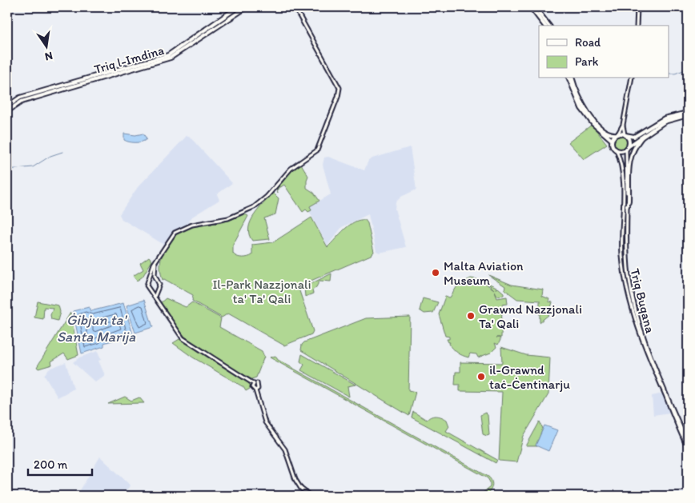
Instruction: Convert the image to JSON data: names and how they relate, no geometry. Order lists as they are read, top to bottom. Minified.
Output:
{"streets":{"highway":["Triq l-Imdina"],"main road":["Triq Buqana"]},"water":["Ġibjun ta' Santa Marija"],"parks":["Il-Park Nazzjonali ta' Ta' Qali"],"places":["Malta Aviation Museum","Grawnd Nazzjonali Ta' Qali","il-Grawnd taċ-Ċentinarju"],"legend":["Road","Park"],"scale_bar":"200 m","north":"bottom"}
